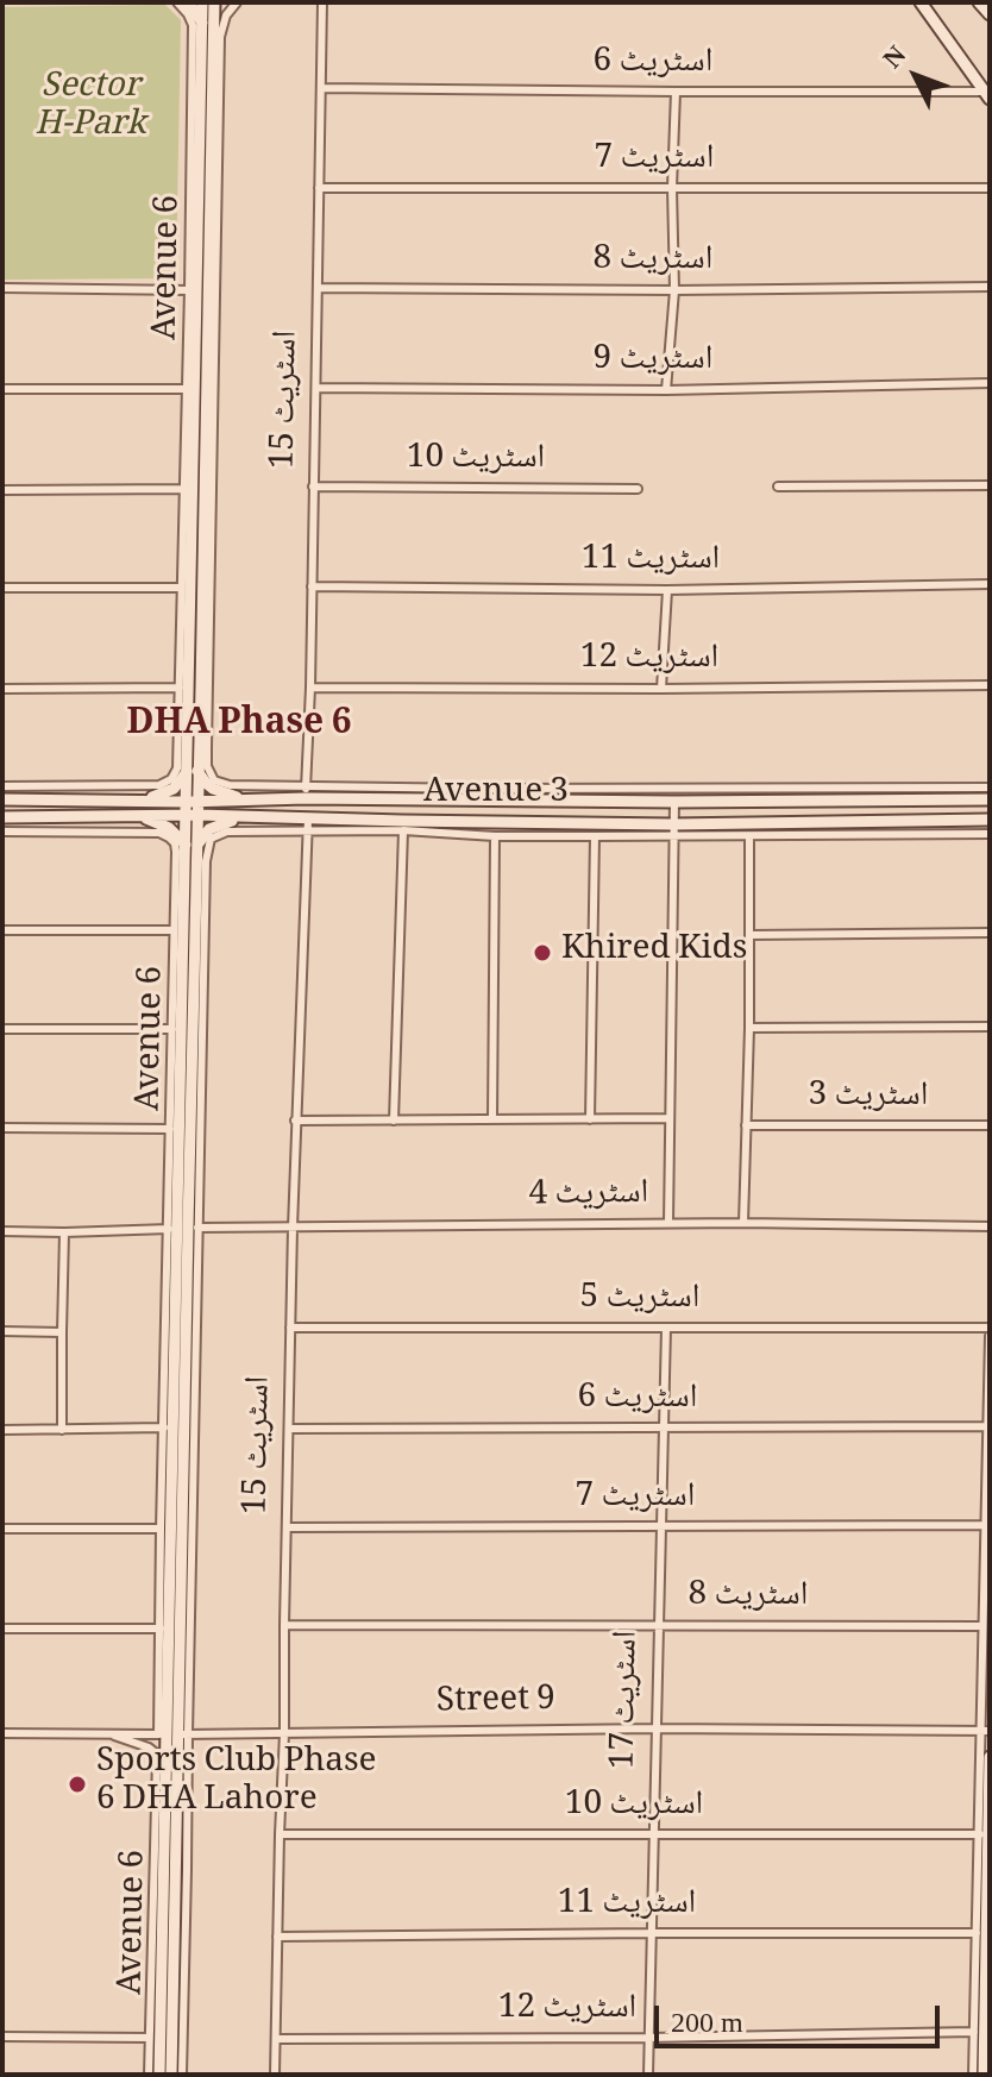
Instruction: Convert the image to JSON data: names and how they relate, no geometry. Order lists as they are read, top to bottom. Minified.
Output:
{"streets":{"main road":["Avenue 6","Avenue 3"],"street":["اسٹریٹ 6","اسٹریٹ 7","اسٹریٹ 8","اسٹریٹ 9","اسٹریٹ 15","اسٹریٹ 10","اسٹریٹ 11","اسٹریٹ 12","اسٹریٹ 3","اسٹریٹ 4","اسٹریٹ 5","اسٹریٹ 17","Street 9"]},"crossings":[["اسٹریٹ 6","اسٹریٹ 15"],["اسٹریٹ 6","اسٹریٹ 17"],["اسٹریٹ 7","اسٹریٹ 15"],["اسٹریٹ 7","اسٹریٹ 17"],["اسٹریٹ 8","اسٹریٹ 15"],["اسٹریٹ 8","اسٹریٹ 17"],["Avenue 6","Avenue 3"],["Avenue 6","اسٹریٹ 4"],["Avenue 6","Street 9"],["اسٹریٹ 9","اسٹریٹ 15"],["اسٹریٹ 15","اسٹریٹ 10"],["اسٹریٹ 15","اسٹریٹ 11"],["اسٹریٹ 15","اسٹریٹ 12"],["اسٹریٹ 15","Avenue 3"],["اسٹریٹ 15","اسٹریٹ 4"],["اسٹریٹ 15","اسٹریٹ 5"],["اسٹریٹ 15","Street 9"],["اسٹریٹ 10","اسٹریٹ 17"],["اسٹریٹ 11","اسٹریٹ 17"],["اسٹریٹ 12","اسٹریٹ 17"],["اسٹریٹ 5","اسٹریٹ 17"],["اسٹریٹ 17","Street 9"]],"districts":["DHA Phase 6"],"parks":["Sector H-Park"],"places":["Khired Kids","Sports Club Phase 6 DHA Lahore"],"scale_bar":"200 m","north":"top left"}
